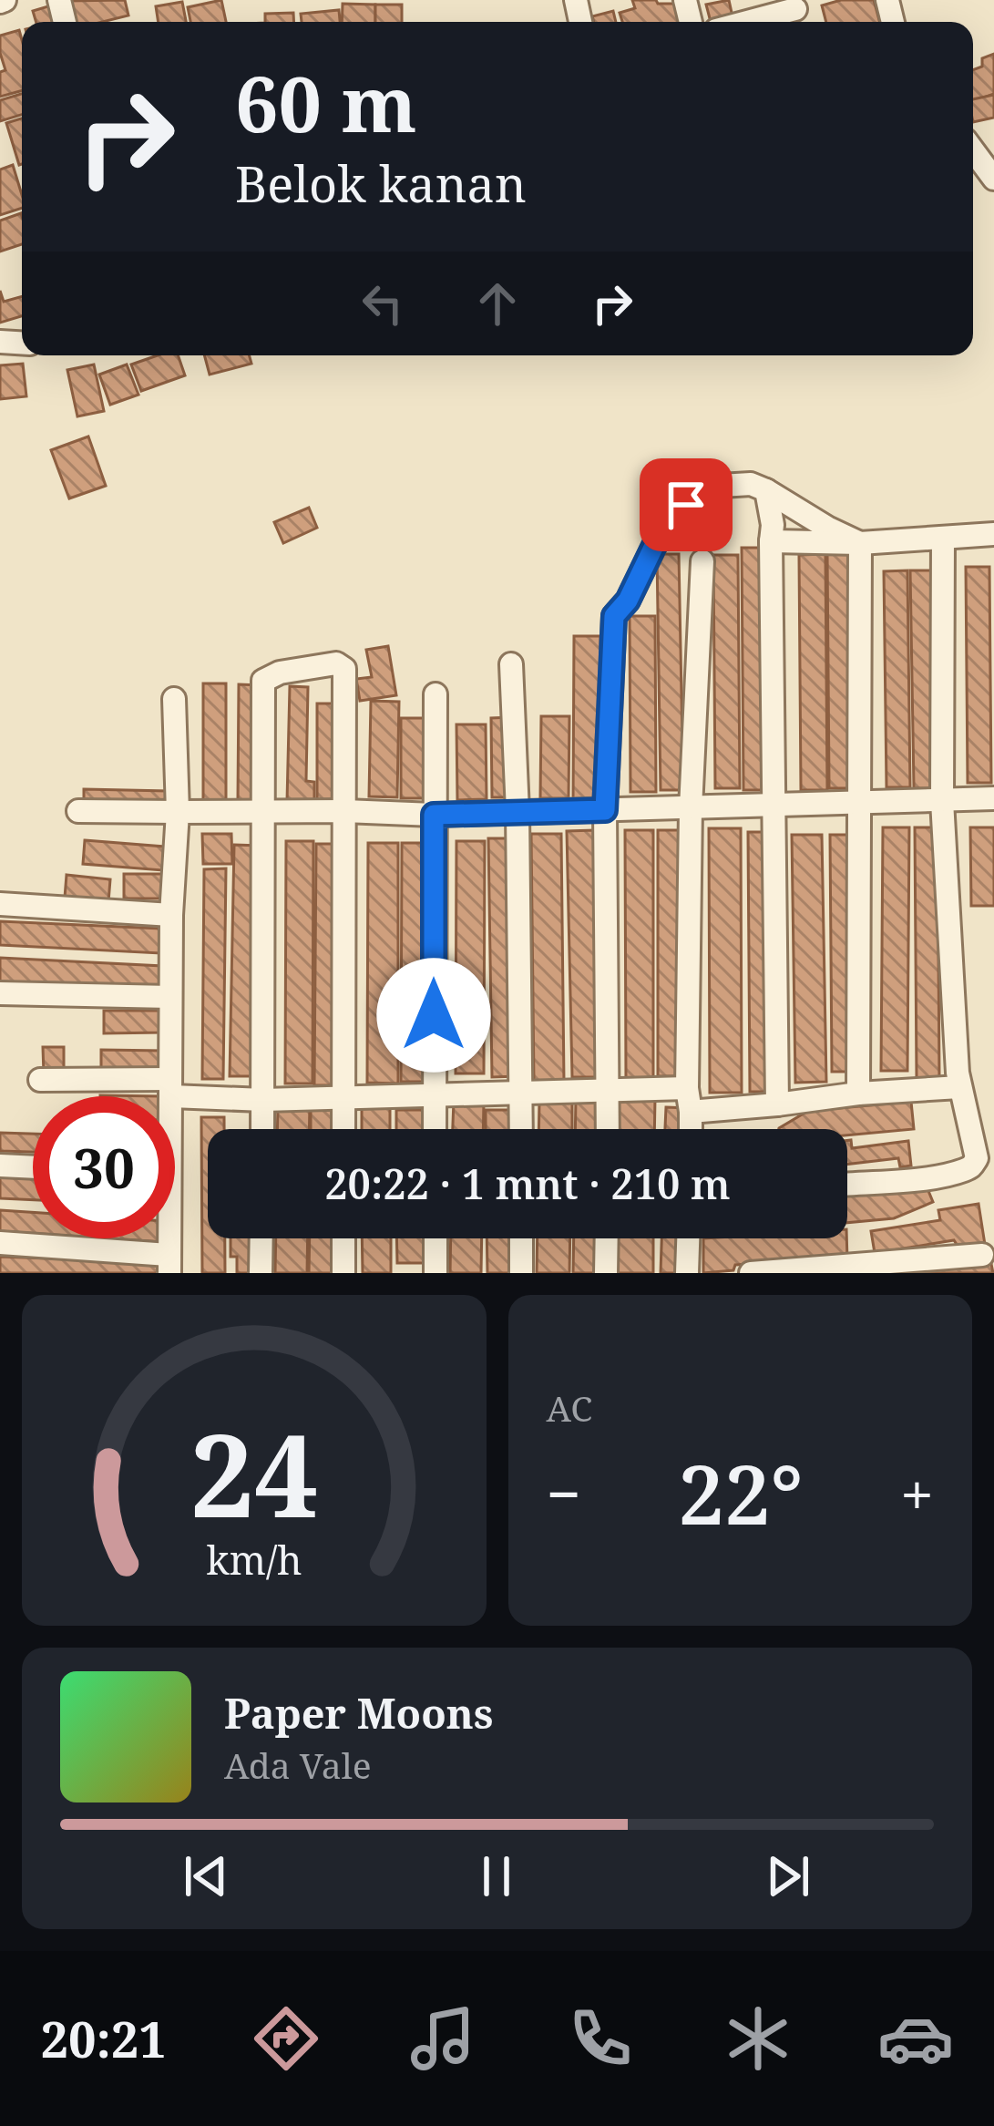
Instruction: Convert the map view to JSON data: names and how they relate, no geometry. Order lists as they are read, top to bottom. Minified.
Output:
{"page":{"turn":["60 m","Belok kanan"],"limit":"30","trip":"20:22 · 1 mnt · 210 m","tile":"AC","heat":["−","22°","+"],"song":["Paper Moons","Ada Vale"],"tabs":"20:21","gauge":["24","km/h"]}}
